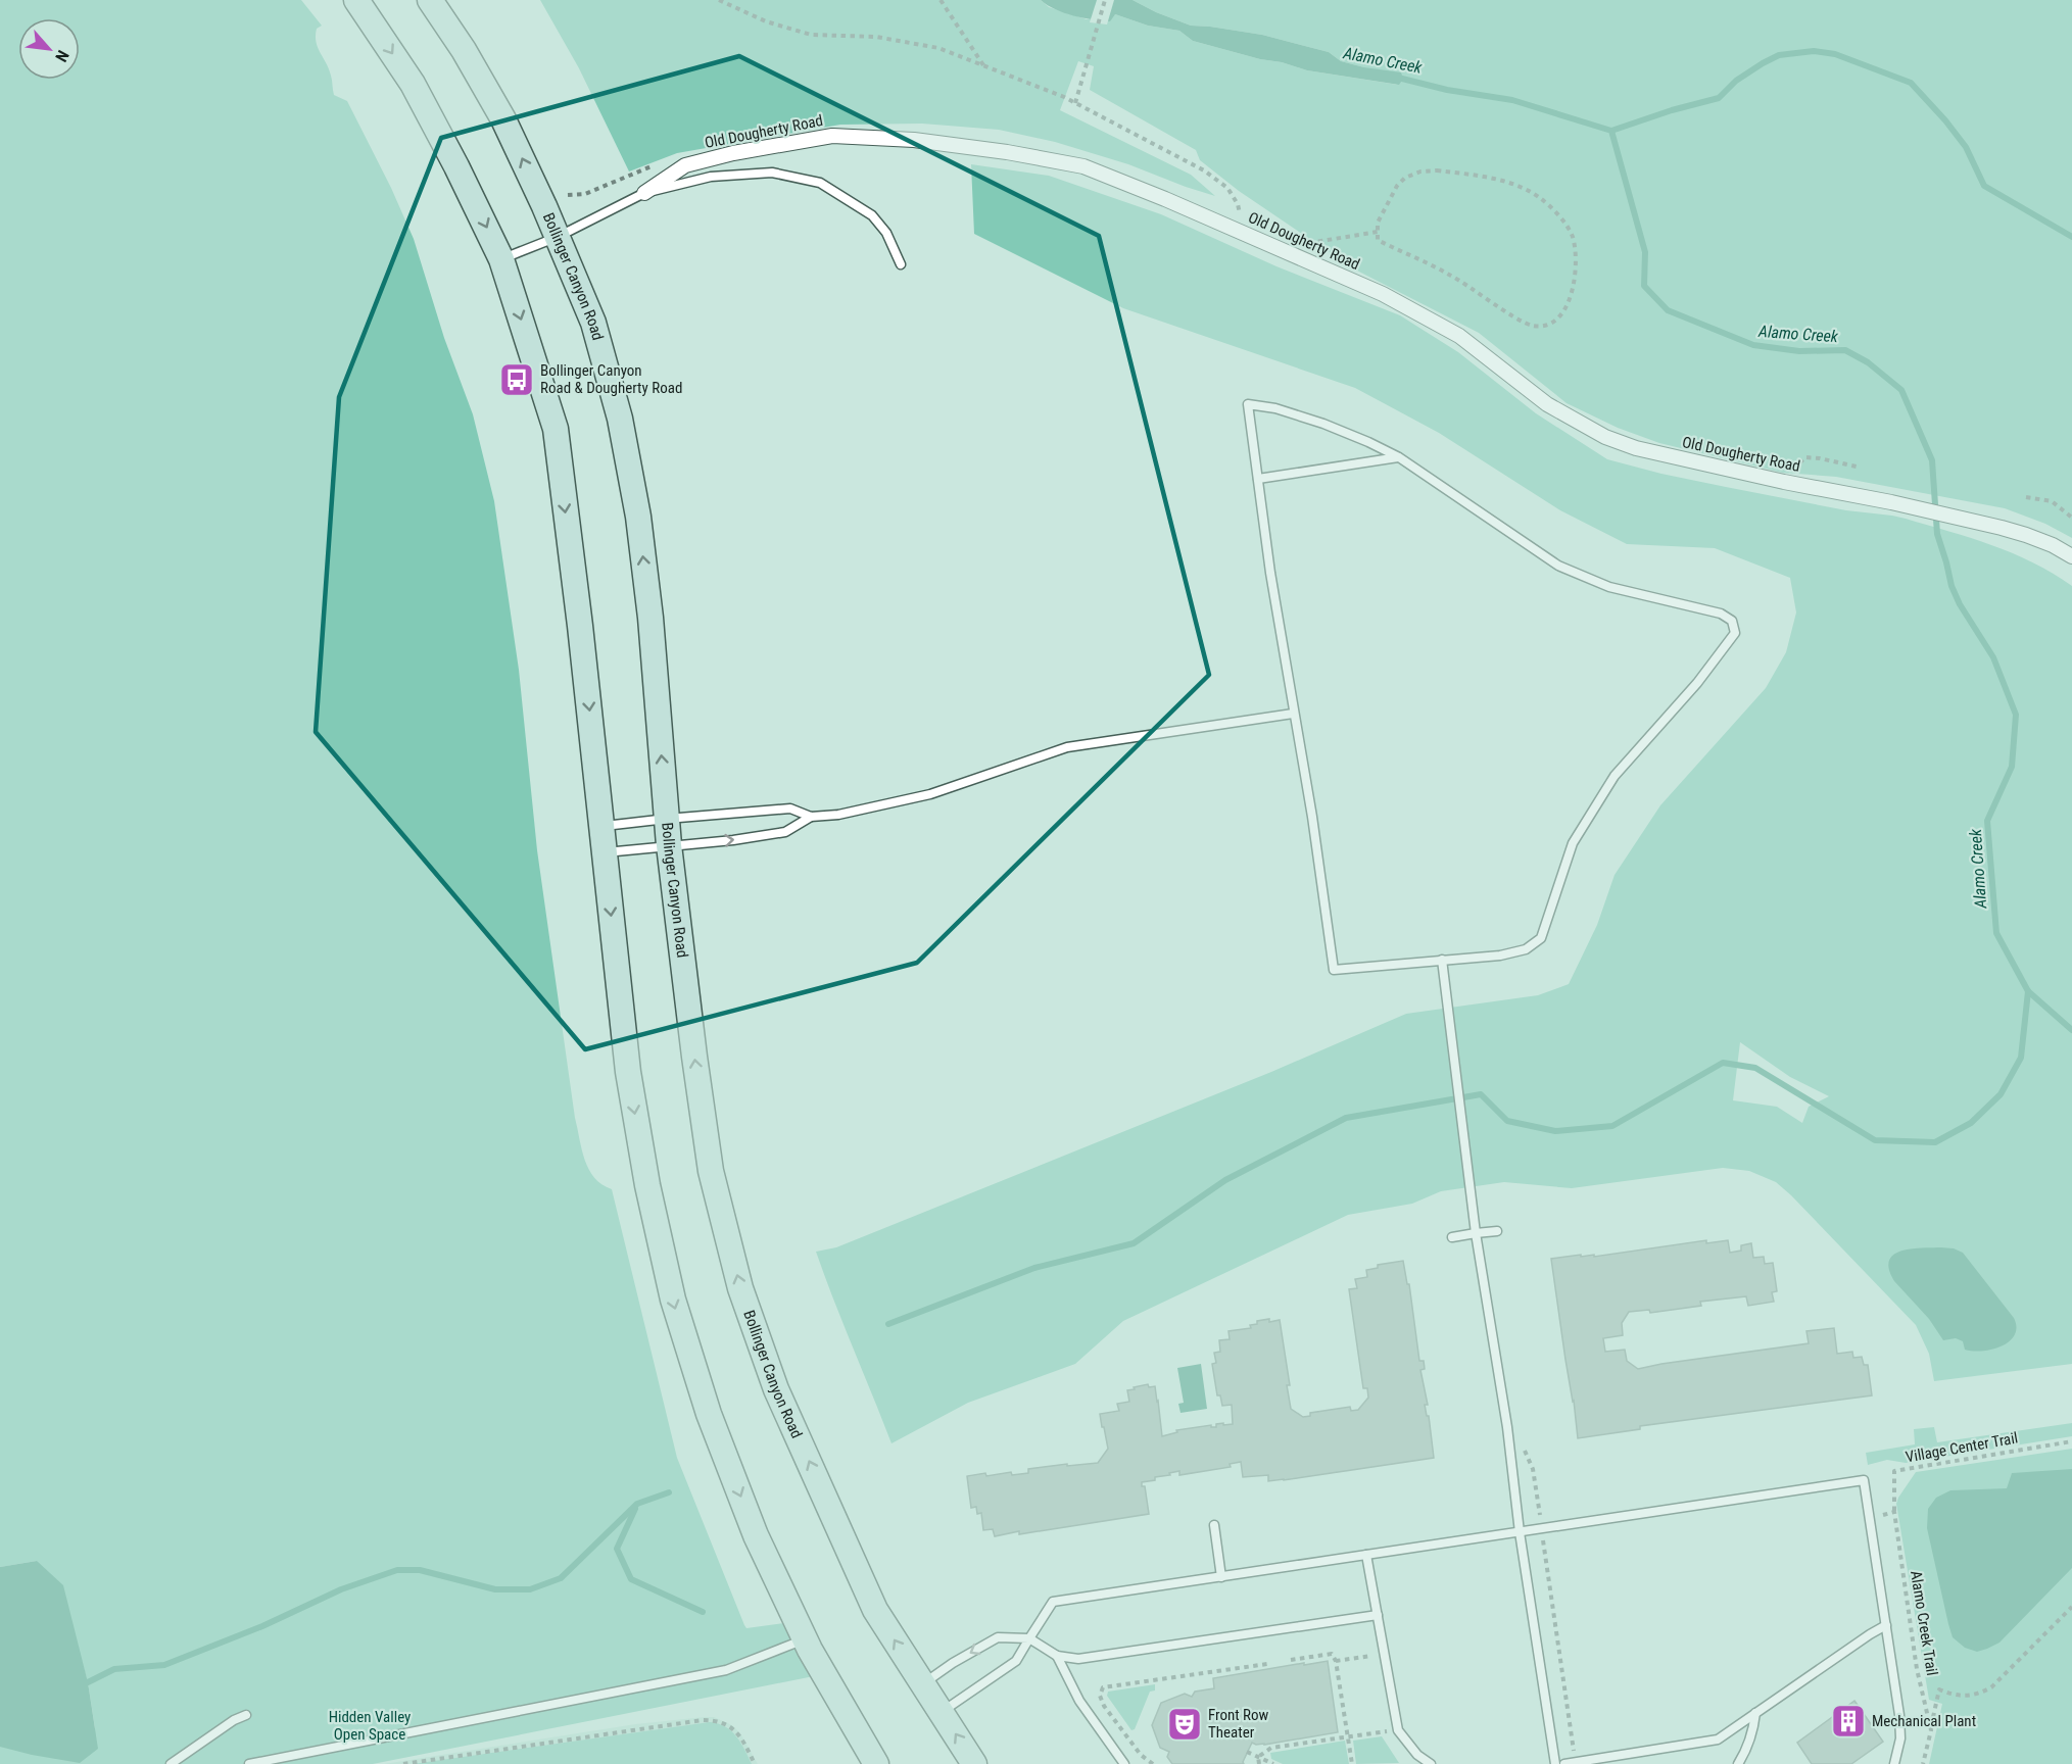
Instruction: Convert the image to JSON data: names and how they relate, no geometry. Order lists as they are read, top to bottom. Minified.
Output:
{"streets":{"main road":["Bollinger Canyon Road"],"street":["Old Dougherty Road"],"path":["Village Center Trail","Alamo Creek Trail"]},"crossings":[["Old Dougherty Road","Bollinger Canyon Road"],["Village Center Trail","Alamo Creek Trail"]],"water":["Alamo Creek"],"parks":["Hidden Valley Open Space"],"places":{"bus stop":["Bollinger Canyon Road & Dougherty Road"],"building":["Mechanical Plant"],"theatre":["Front Row Theater"]},"north":"bottom right"}
